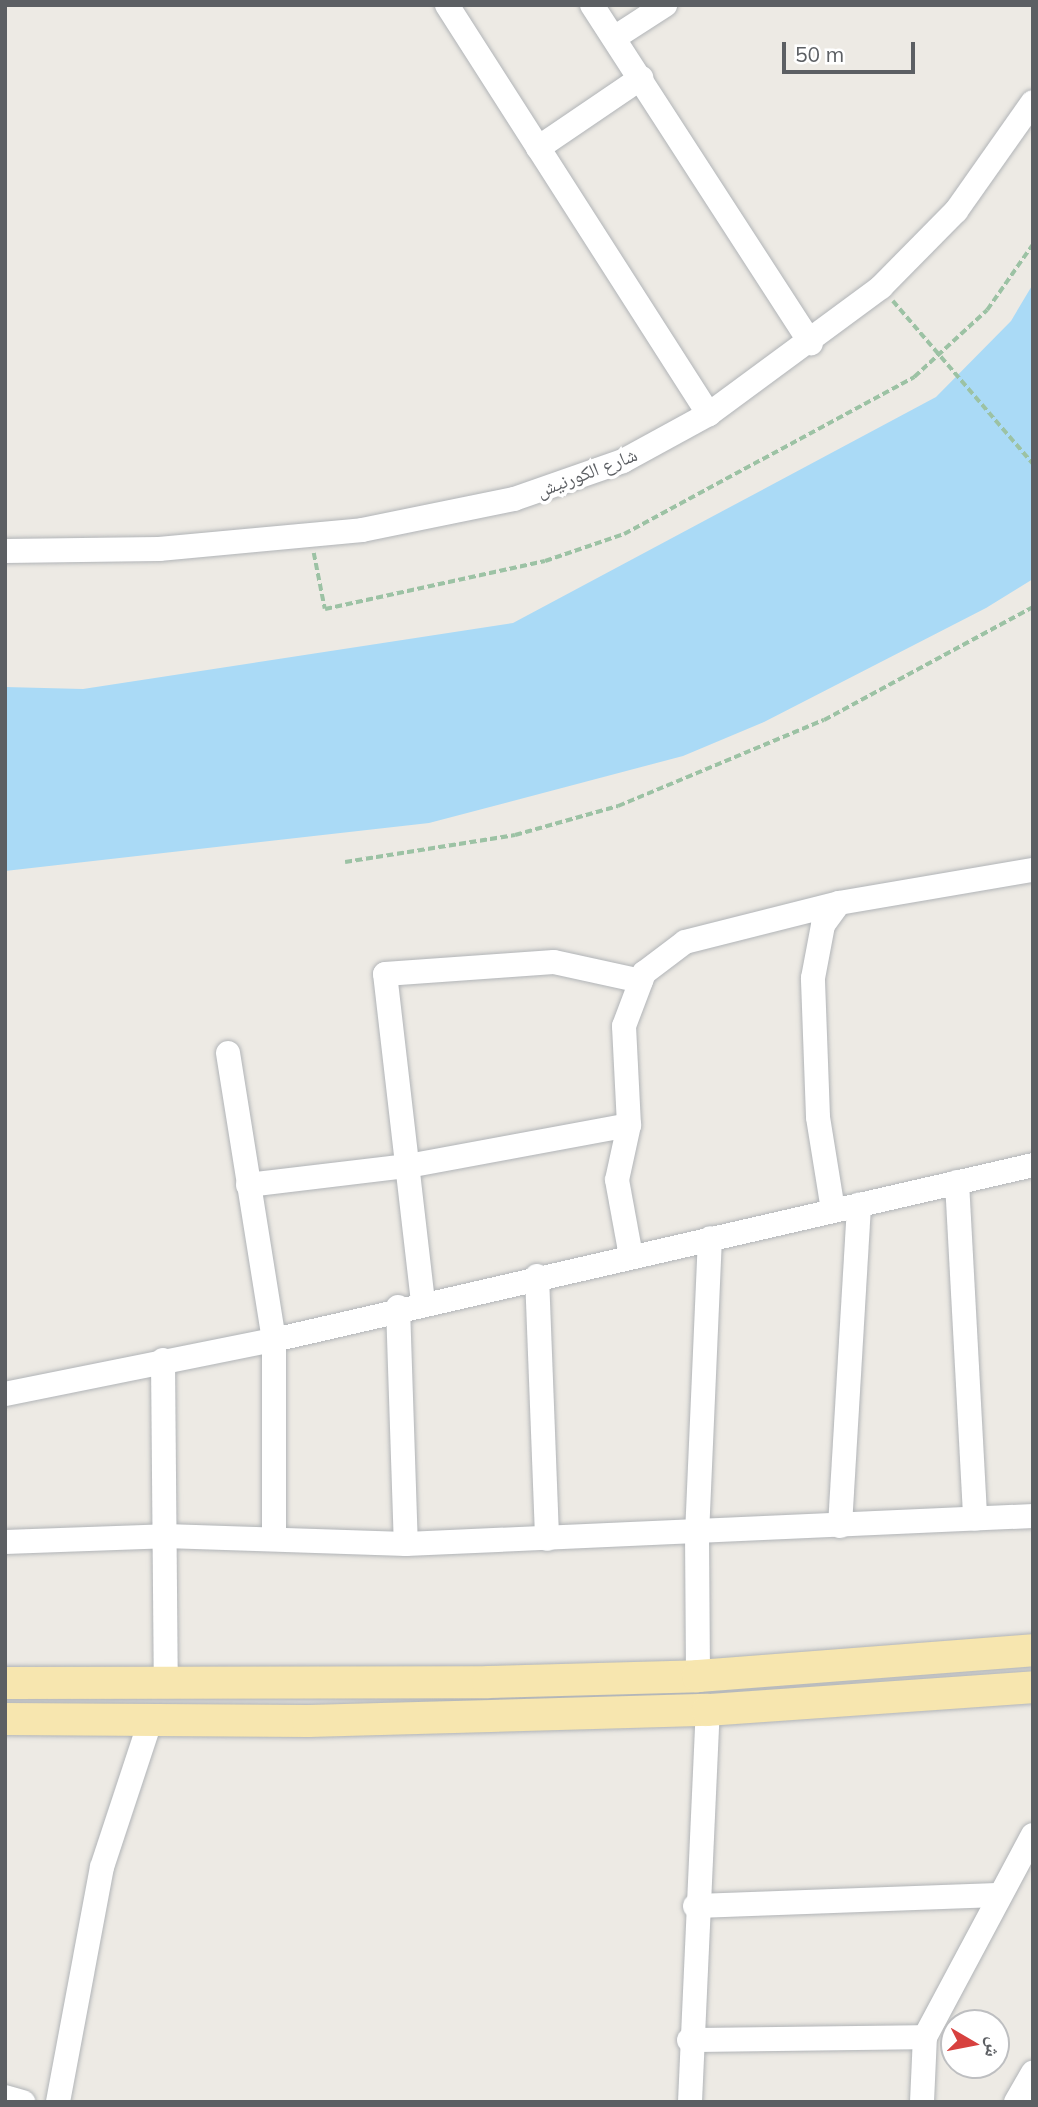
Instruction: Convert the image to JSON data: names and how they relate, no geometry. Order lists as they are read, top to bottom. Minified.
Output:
{"streets":{"street":["شارع الكورنيش"]},"scale_bar":"50 m","north":"right"}
